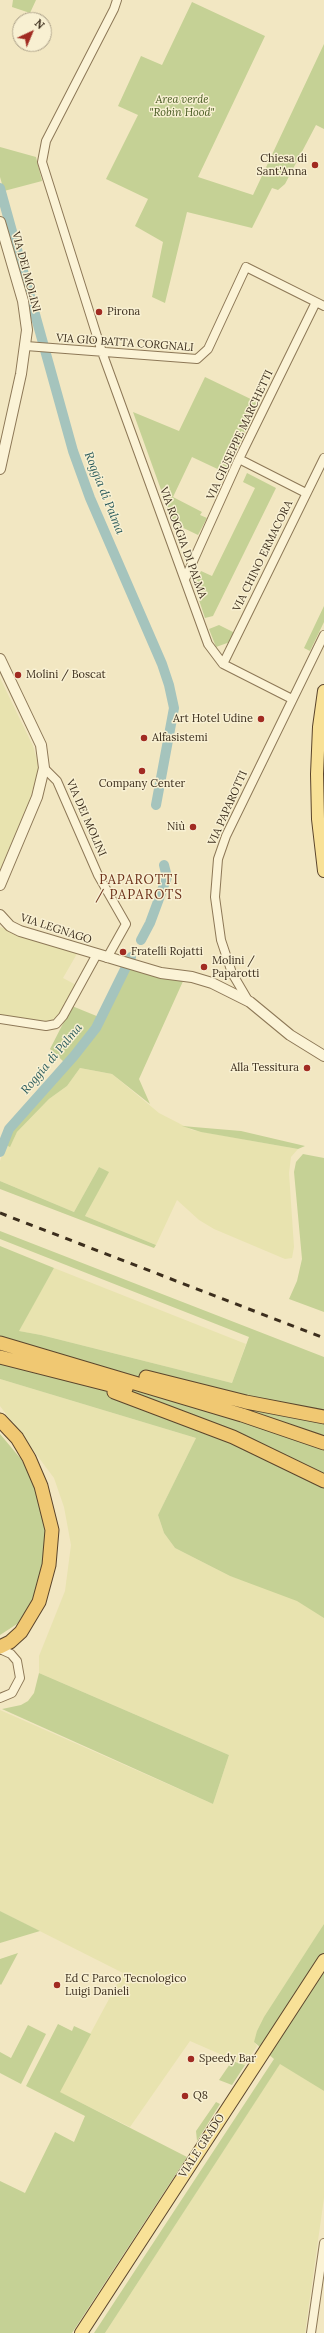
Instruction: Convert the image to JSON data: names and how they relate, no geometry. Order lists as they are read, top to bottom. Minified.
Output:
{"streets":{"main road":["VIALE GRADO"],"street":["VIA DEI MOLINI","VIA GIO BATTA CORGNALI","VIA GIUSEPPE MARCHETTI","VIA ROGGIA DI PALMA","VIA CHINO ERMACORA","VIA PAPAROTTI","VIA LEGNAGO"]},"crossings":[["VIA DEI MOLINI","VIA GIO BATTA CORGNALI"],["VIA DEI MOLINI","VIA LEGNAGO"],["VIA GIO BATTA CORGNALI","VIA GIUSEPPE MARCHETTI"],["VIA GIO BATTA CORGNALI","VIA ROGGIA DI PALMA"],["VIA GIUSEPPE MARCHETTI","VIA ROGGIA DI PALMA"],["VIA ROGGIA DI PALMA","VIA CHINO ERMACORA"],["VIA ROGGIA DI PALMA","VIA PAPAROTTI"]],"districts":["PAPAROTTI / PAPAROTS"],"water":["Roggia di Palma"],"parks":["Area verde \"Robin Hood\""],"places":["Chiesa di Sant'Anna","Pirona","Molini / Boscat","Art Hotel Udine","Alfasistemi","Company Center","Niù","Fratelli Rojatti","Molini / Paparotti","Alla Tessitura","Ed C Parco Tecnologico Luigi Danieli","Speedy Bar","Q8"],"north":"top right"}
